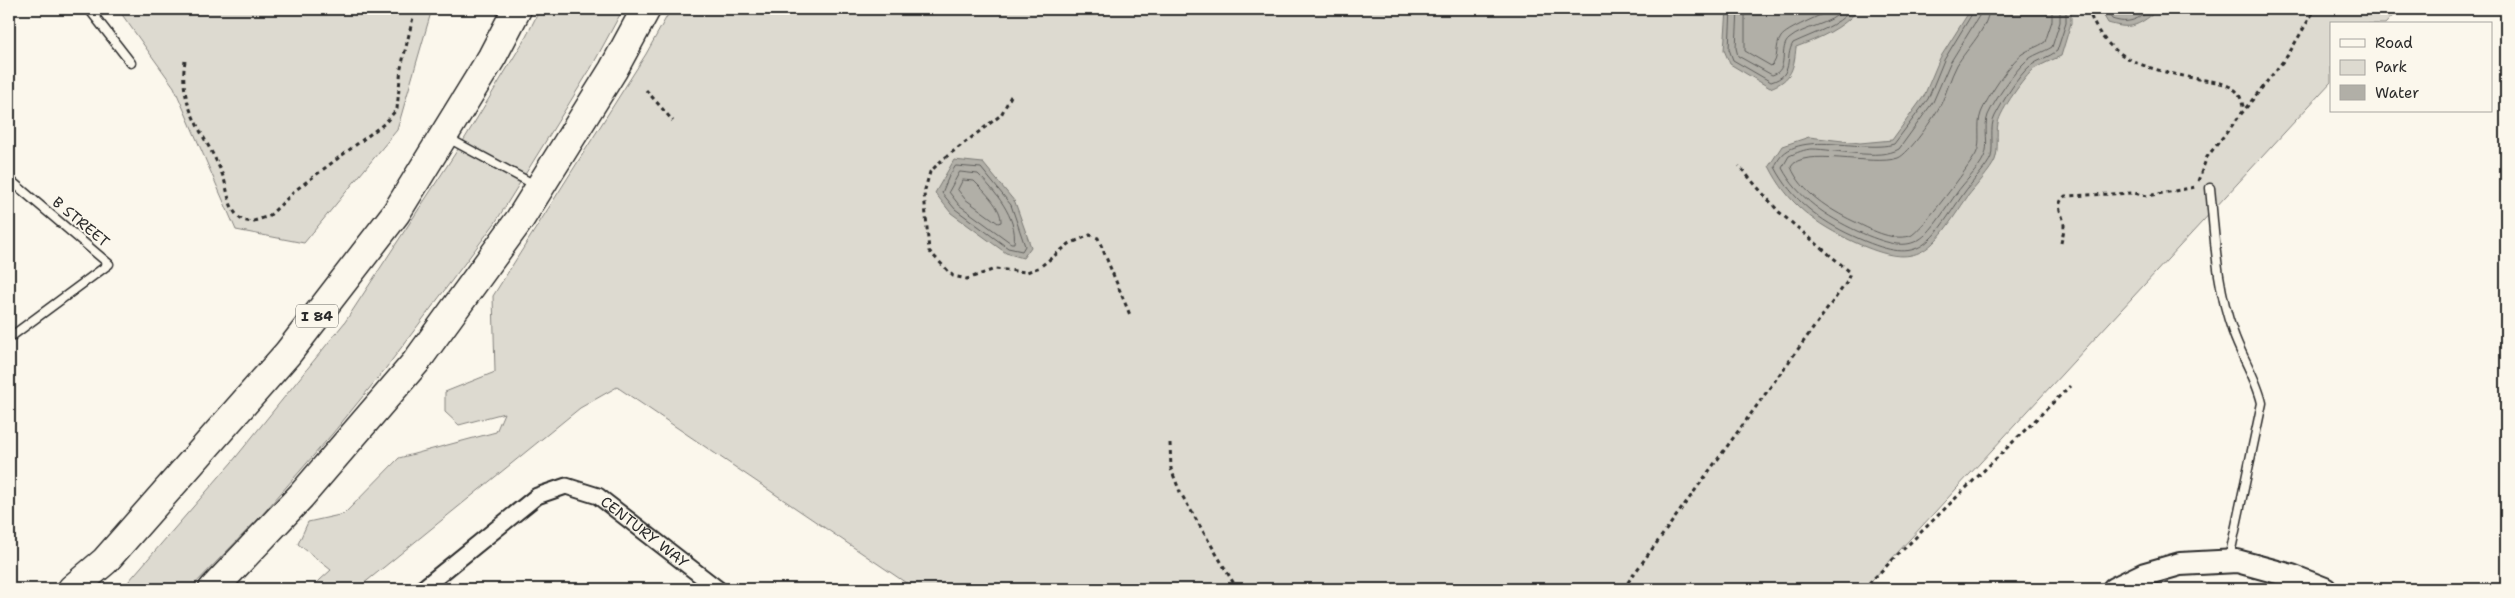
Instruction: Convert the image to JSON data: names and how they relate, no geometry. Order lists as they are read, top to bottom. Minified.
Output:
{"streets":{"highway":["I 84"],"street":["CENTURY WAY"],"lane":["B STREET"]},"legend":["Road","Park","Water"]}
